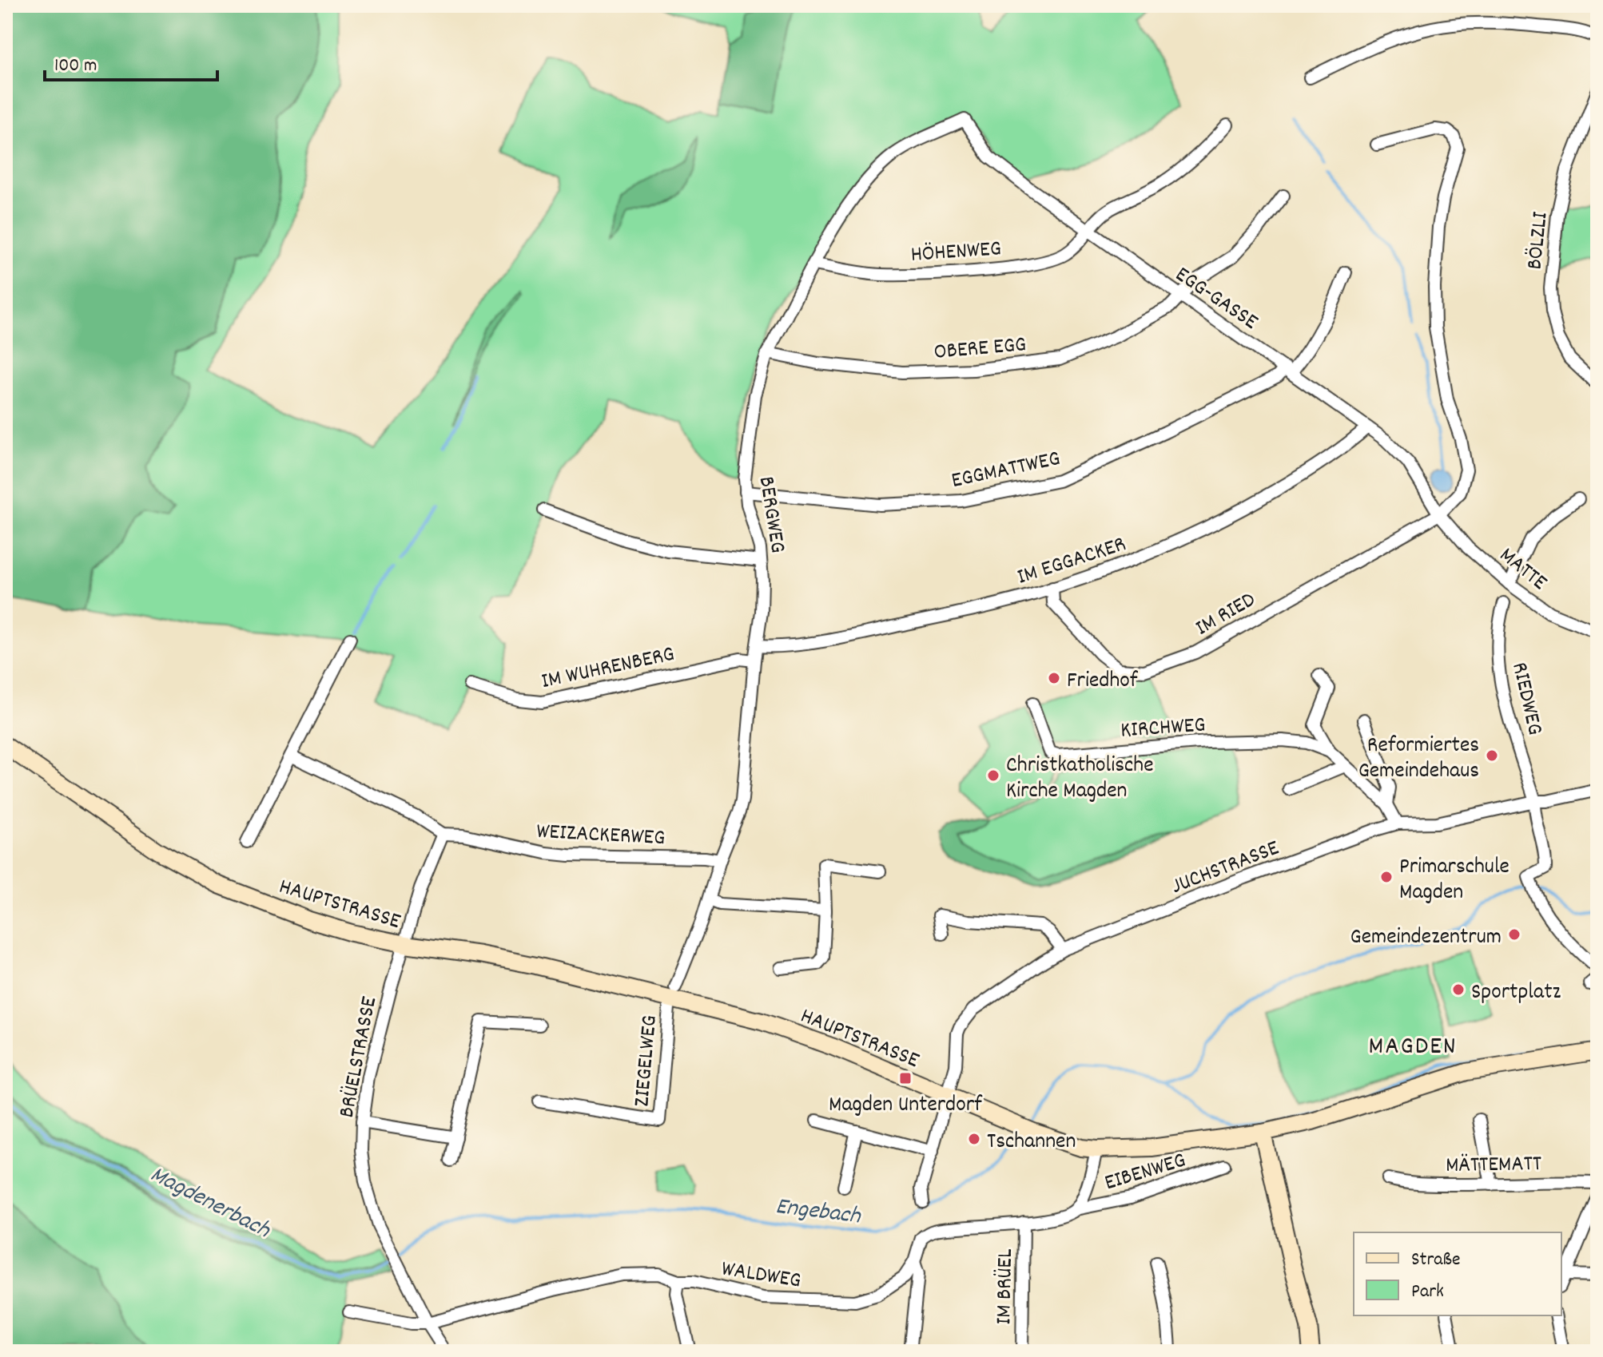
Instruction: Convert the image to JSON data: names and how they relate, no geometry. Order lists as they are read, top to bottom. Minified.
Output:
{"streets":{"main road":["HAUPTSTRASSE"],"street":["BÖLZLI","HÖHENWEG","EGG-GASSE","OBERE EGG","EGGMATTWEG","BERGWEG","IM EGGACKER","MATTE","IM RIED","IM WUHRENBERG","RIEDWEG","KIRCHWEG","WEIZACKERWEG","JUCHSTRASSE","BRÜELSTRASSE","ZIEGELWEG","MÄTTEMATT","EIBENWEG","WALDWEG","IM BRÜEL"]},"crossings":[["HÖHENWEG","EGG-GASSE"],["HÖHENWEG","BERGWEG"],["EGG-GASSE","OBERE EGG"],["EGG-GASSE","EGGMATTWEG"],["EGG-GASSE","BERGWEG"],["EGG-GASSE","IM EGGACKER"],["EGG-GASSE","MATTE"],["EGG-GASSE","IM RIED"],["OBERE EGG","BERGWEG"],["EGGMATTWEG","BERGWEG"],["BERGWEG","IM EGGACKER"],["BERGWEG","IM WUHRENBERG"],["BERGWEG","WEIZACKERWEG"],["BERGWEG","HAUPTSTRASSE"],["BERGWEG","ZIEGELWEG"],["IM EGGACKER","IM RIED"],["MATTE","IM RIED"],["RIEDWEG","JUCHSTRASSE"],["KIRCHWEG","JUCHSTRASSE"],["JUCHSTRASSE","HAUPTSTRASSE"],["HAUPTSTRASSE","BRÜELSTRASSE"],["HAUPTSTRASSE","ZIEGELWEG"],["BRÜELSTRASSE","WALDWEG"],["EIBENWEG","WALDWEG"],["WALDWEG","IM BRÜEL"]],"districts":["MAGDEN"],"water":["Magdenerbach","Engebach"],"places":{"other":["Friedhof","Reformiertes Gemeindehaus","Christkatholische Kirche Magden","Primarschule Magden","Gemeindezentrum","Sportplatz","Tschannen"],"transit":["Magden Unterdorf"]},"legend":["Straße","Park"],"scale_bar":"100 m"}
